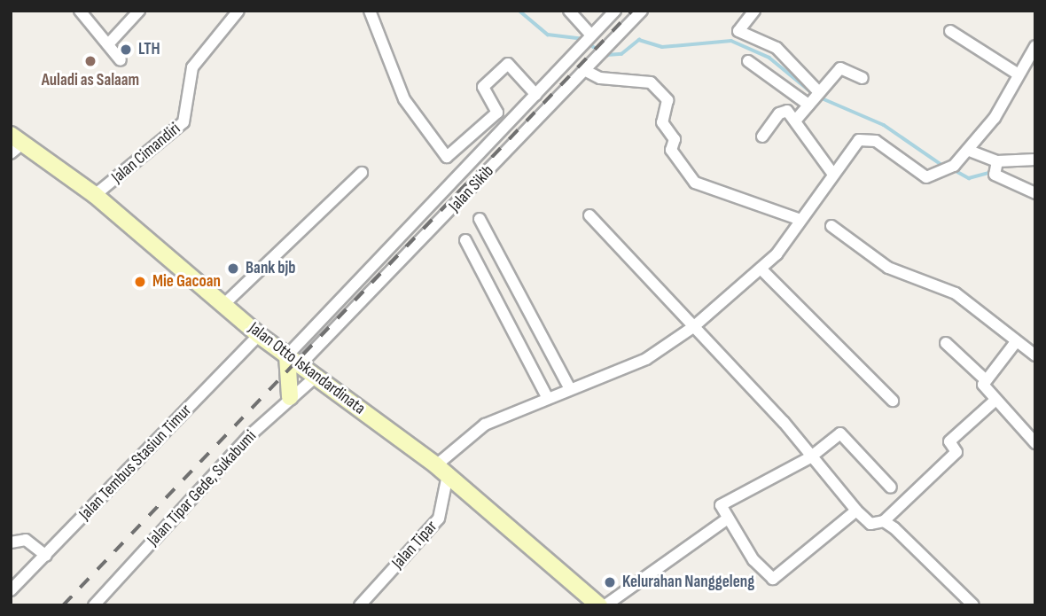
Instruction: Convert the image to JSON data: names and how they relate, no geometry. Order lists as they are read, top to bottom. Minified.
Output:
{"streets":{"main road":["Jalan Otto Iskandardinata"],"street":["Jalan Cimandiri","Jalan Sikib","Jalan Tembus Stasiun Timur","Jalan Tipar Gede, Sukabumi","Jalan Tipar"]},"crossings":[["Jalan Cimandiri","Jalan Otto Iskandardinata"],["Jalan Sikib","Jalan Otto Iskandardinata"],["Jalan Otto Iskandardinata","Jalan Tembus Stasiun Timur"],["Jalan Otto Iskandardinata","Jalan Tipar Gede, Sukabumi"],["Jalan Otto Iskandardinata","Jalan Tipar"]],"places":["LTH","Auladi as Salaam","Bank bjb","Mie Gacoan","Kelurahan Nanggeleng"]}
